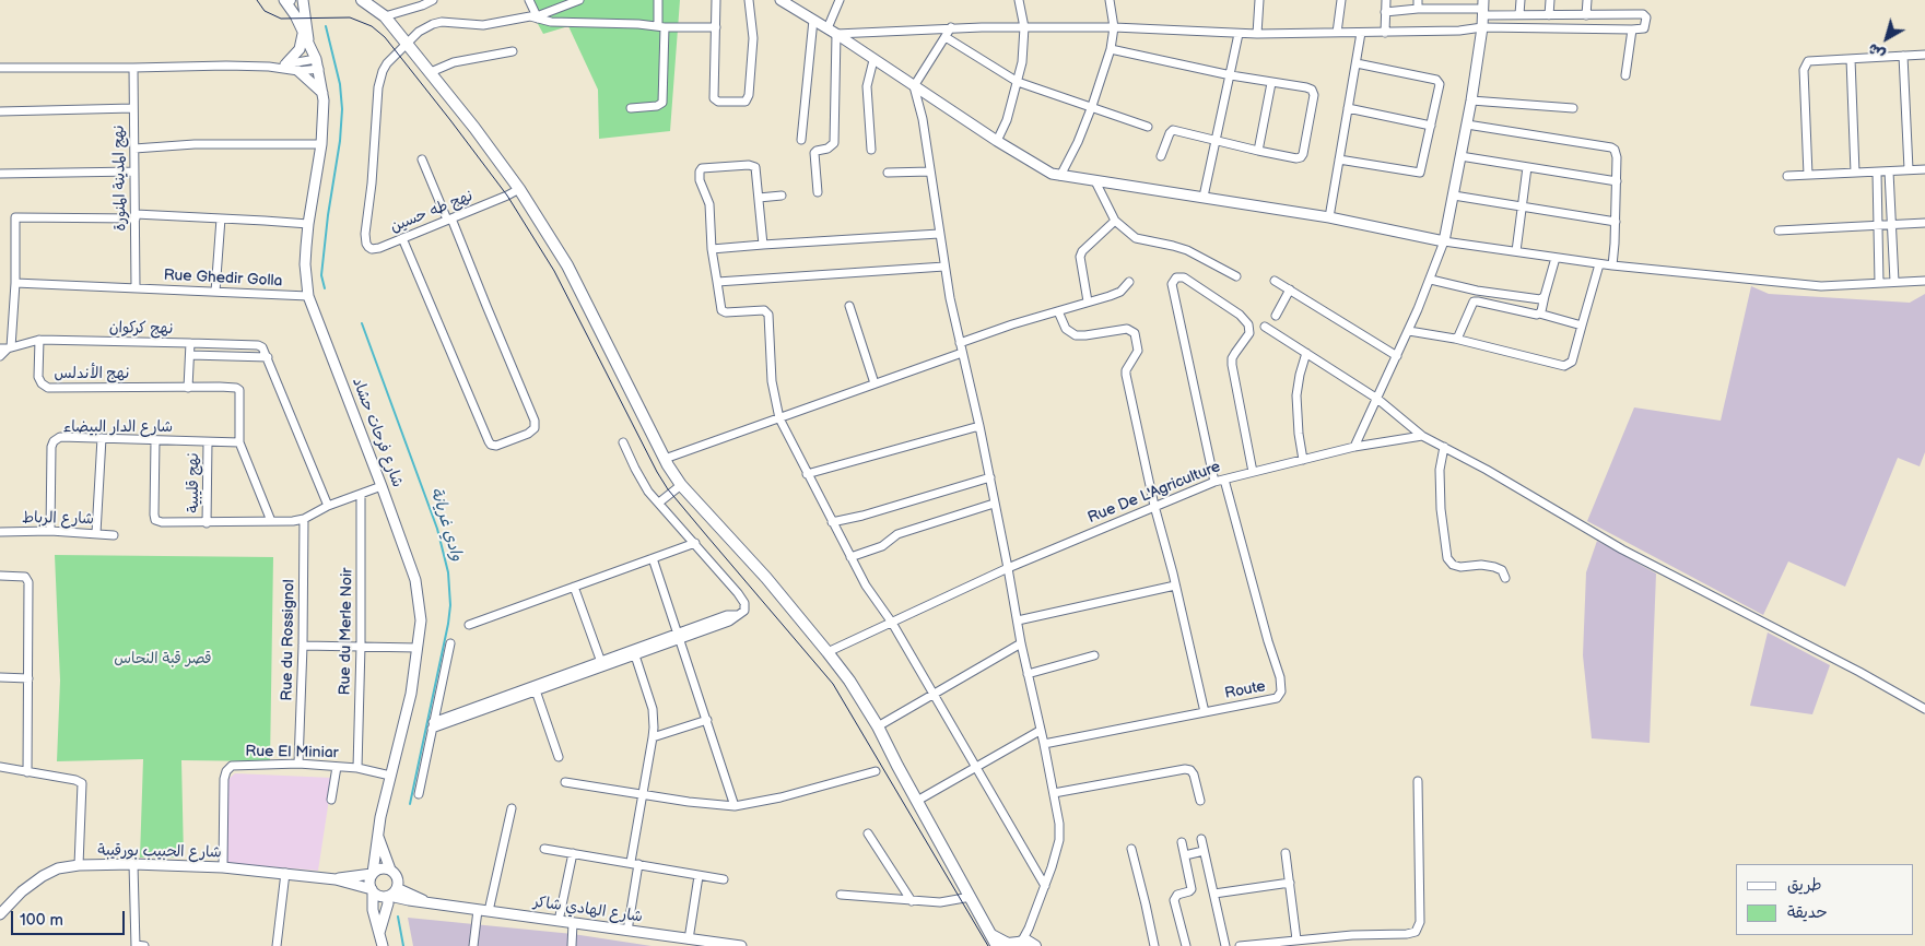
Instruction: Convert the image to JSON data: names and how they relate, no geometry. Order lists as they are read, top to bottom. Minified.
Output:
{"streets":{"street":["نهج المدينة المنورة","نهج طه حسين","Rue Ghedir Golla","نهج كركوان","نهج الأندلس","شارع الدار البيضاء","شارع فرحات حشاد","نهج قليبية","Rue De L'Agriculture","شارع الرباط","Rue du Merle Noir","Rue du Rossignol","Route","Rue El Miniar","شارع الحبيب بورقيبة","شارع الهادي شاكر"]},"crossings":[["نهج المدينة المنورة","Rue Ghedir Golla"],["Rue Ghedir Golla","شارع فرحات حشاد"],["نهج كركوان","نهج الأندلس"],["نهج الأندلس","شارع الدار البيضاء"],["شارع الدار البيضاء","نهج قليبية"],["شارع الدار البيضاء","شارع الرباط"],["شارع فرحات حشاد","Rue El Miniar"],["شارع فرحات حشاد","شارع الحبيب بورقيبة"],["شارع فرحات حشاد","شارع الهادي شاكر"],["Rue De L'Agriculture","Route"],["Rue du Merle Noir","Rue El Miniar"],["Rue du Rossignol","Rue El Miniar"],["Rue El Miniar","شارع الحبيب بورقيبة"],["شارع الحبيب بورقيبة","شارع الهادي شاكر"]],"water":["وادي غريانة"],"parks":["قصر قبة النحاس"],"legend":["طريق","حديقة"],"scale_bar":"100 m","north":"bottom left"}
